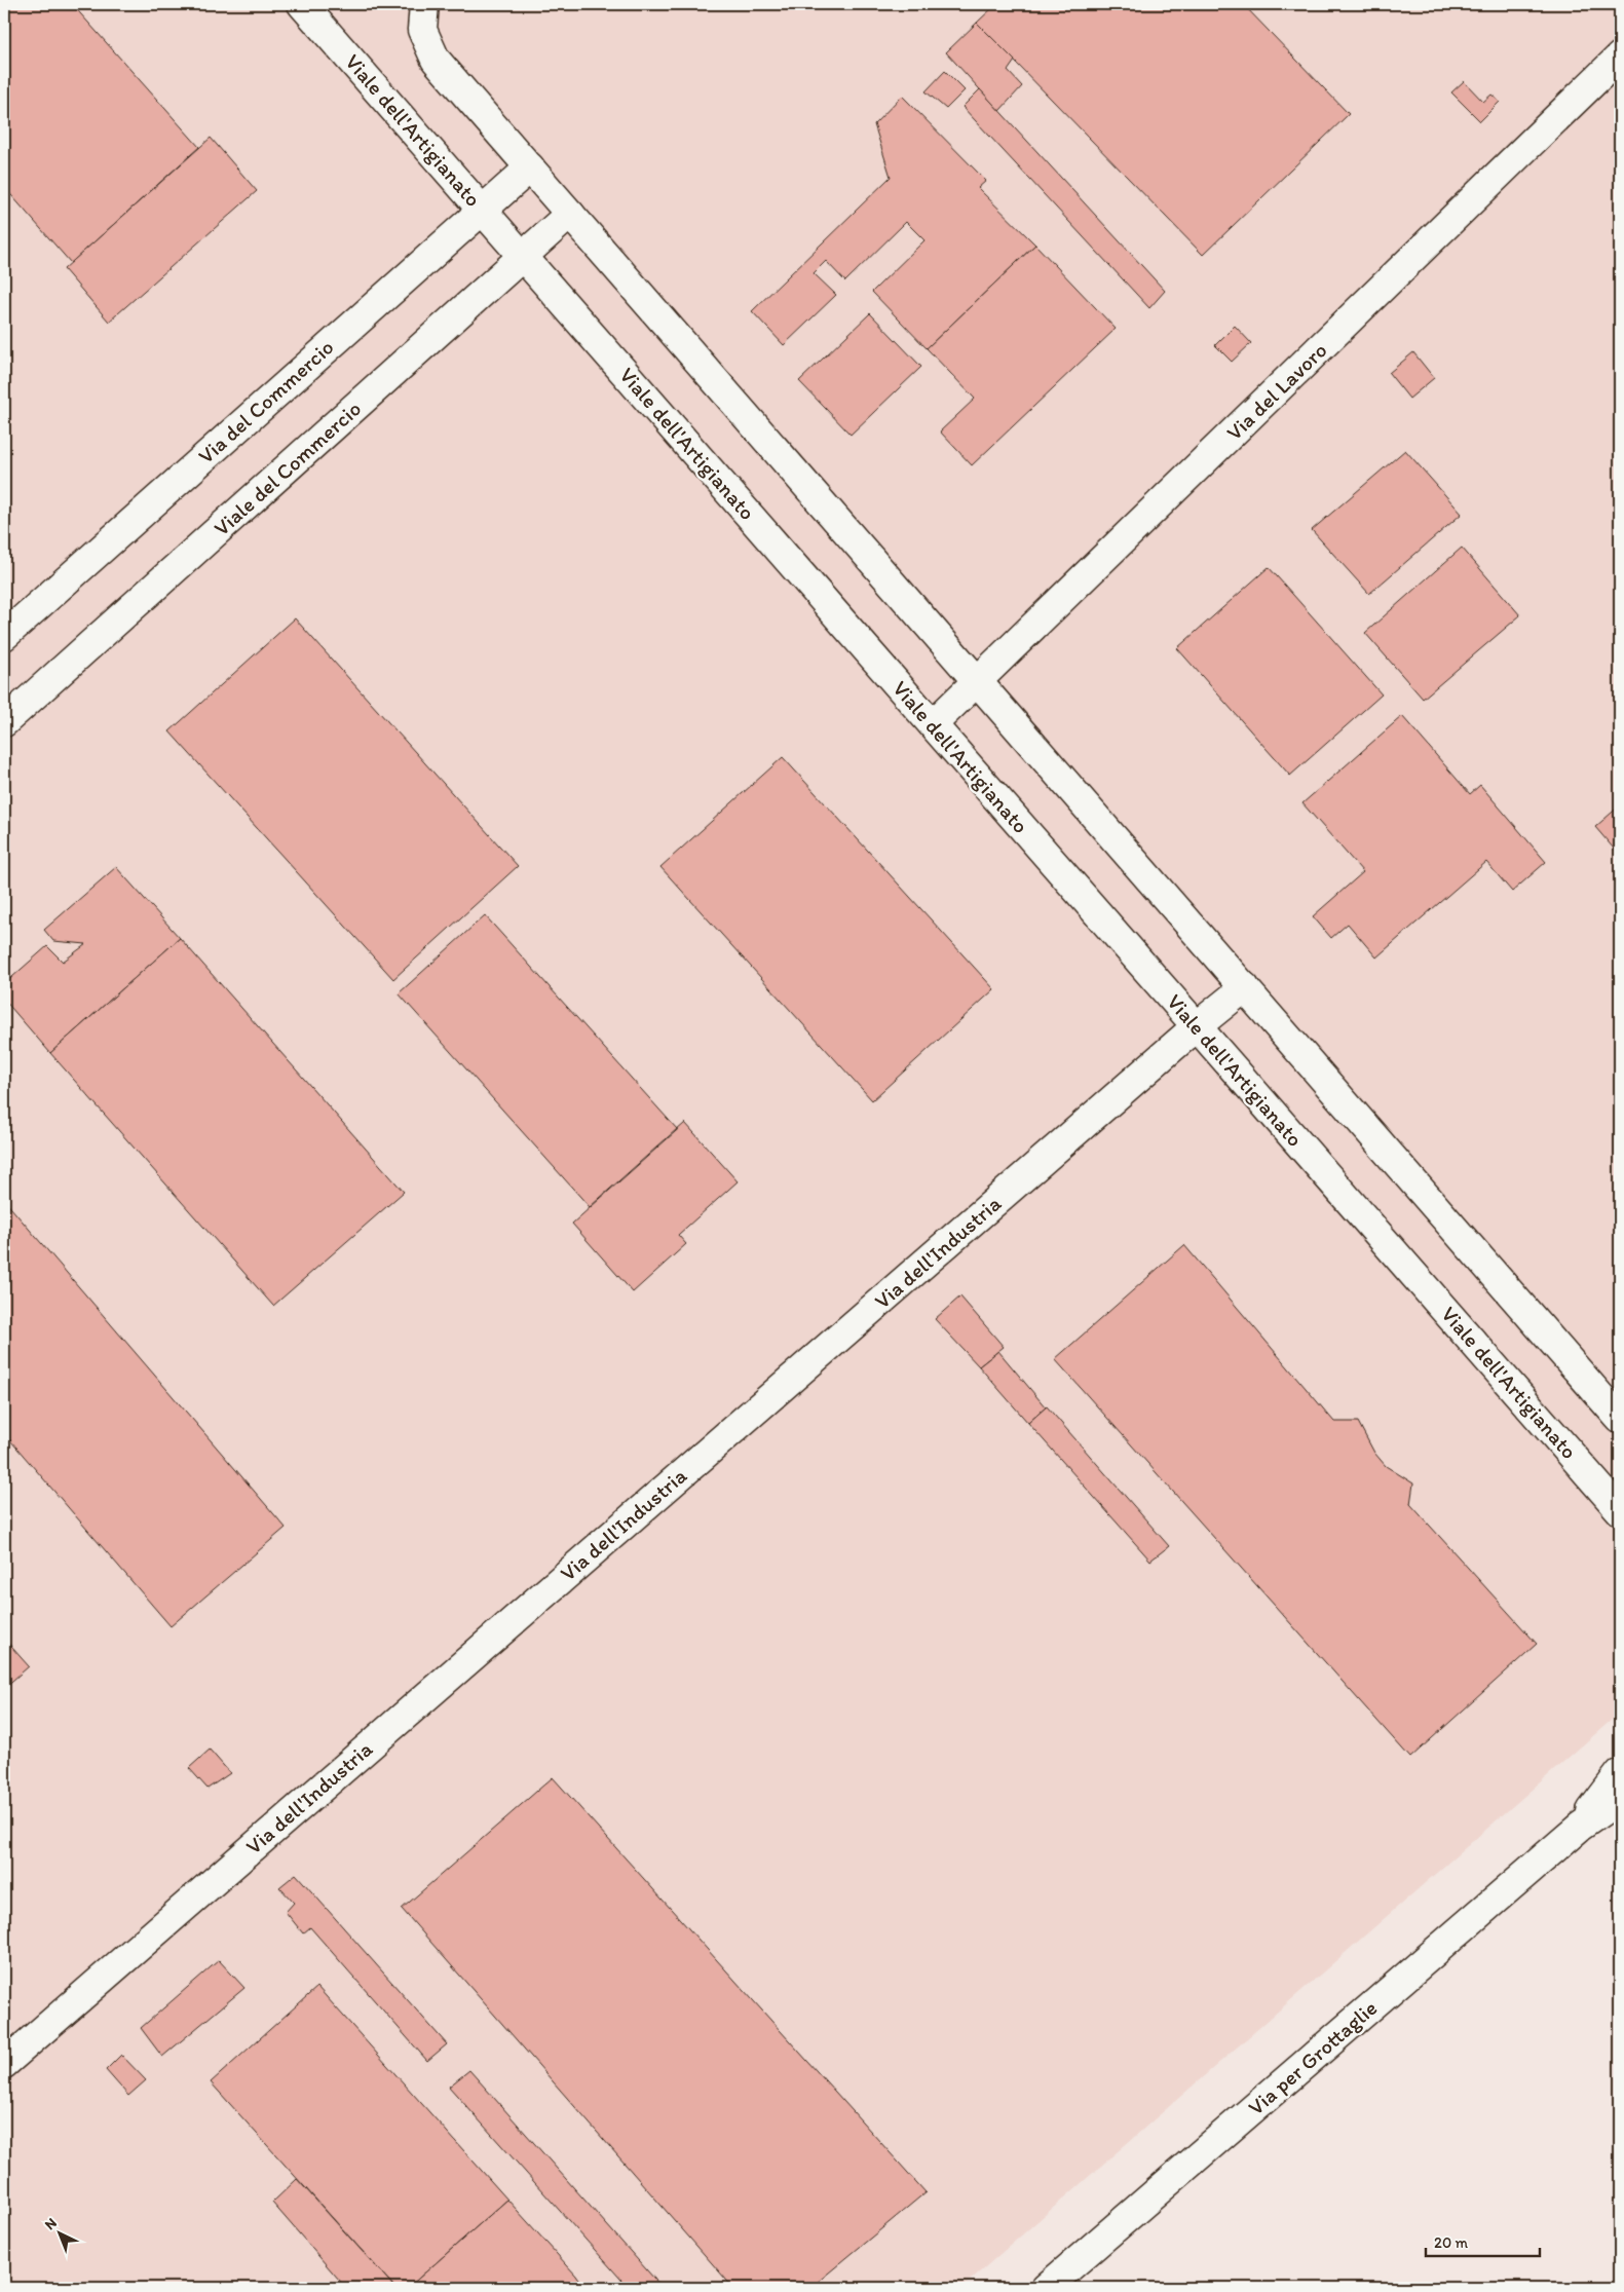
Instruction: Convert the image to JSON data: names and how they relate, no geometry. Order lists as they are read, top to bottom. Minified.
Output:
{"streets":{"street":["Viale dell'Artigianato","Via del Lavoro","Via del Commercio","Viale del Commercio","Via dell'Industria","Via per Grottaglie"]},"crossings":[["Viale dell'Artigianato","Via del Lavoro"],["Viale dell'Artigianato","Via del Commercio"],["Viale dell'Artigianato","Viale del Commercio"],["Viale dell'Artigianato","Via dell'Industria"]],"scale_bar":"20 m","north":"top left"}
